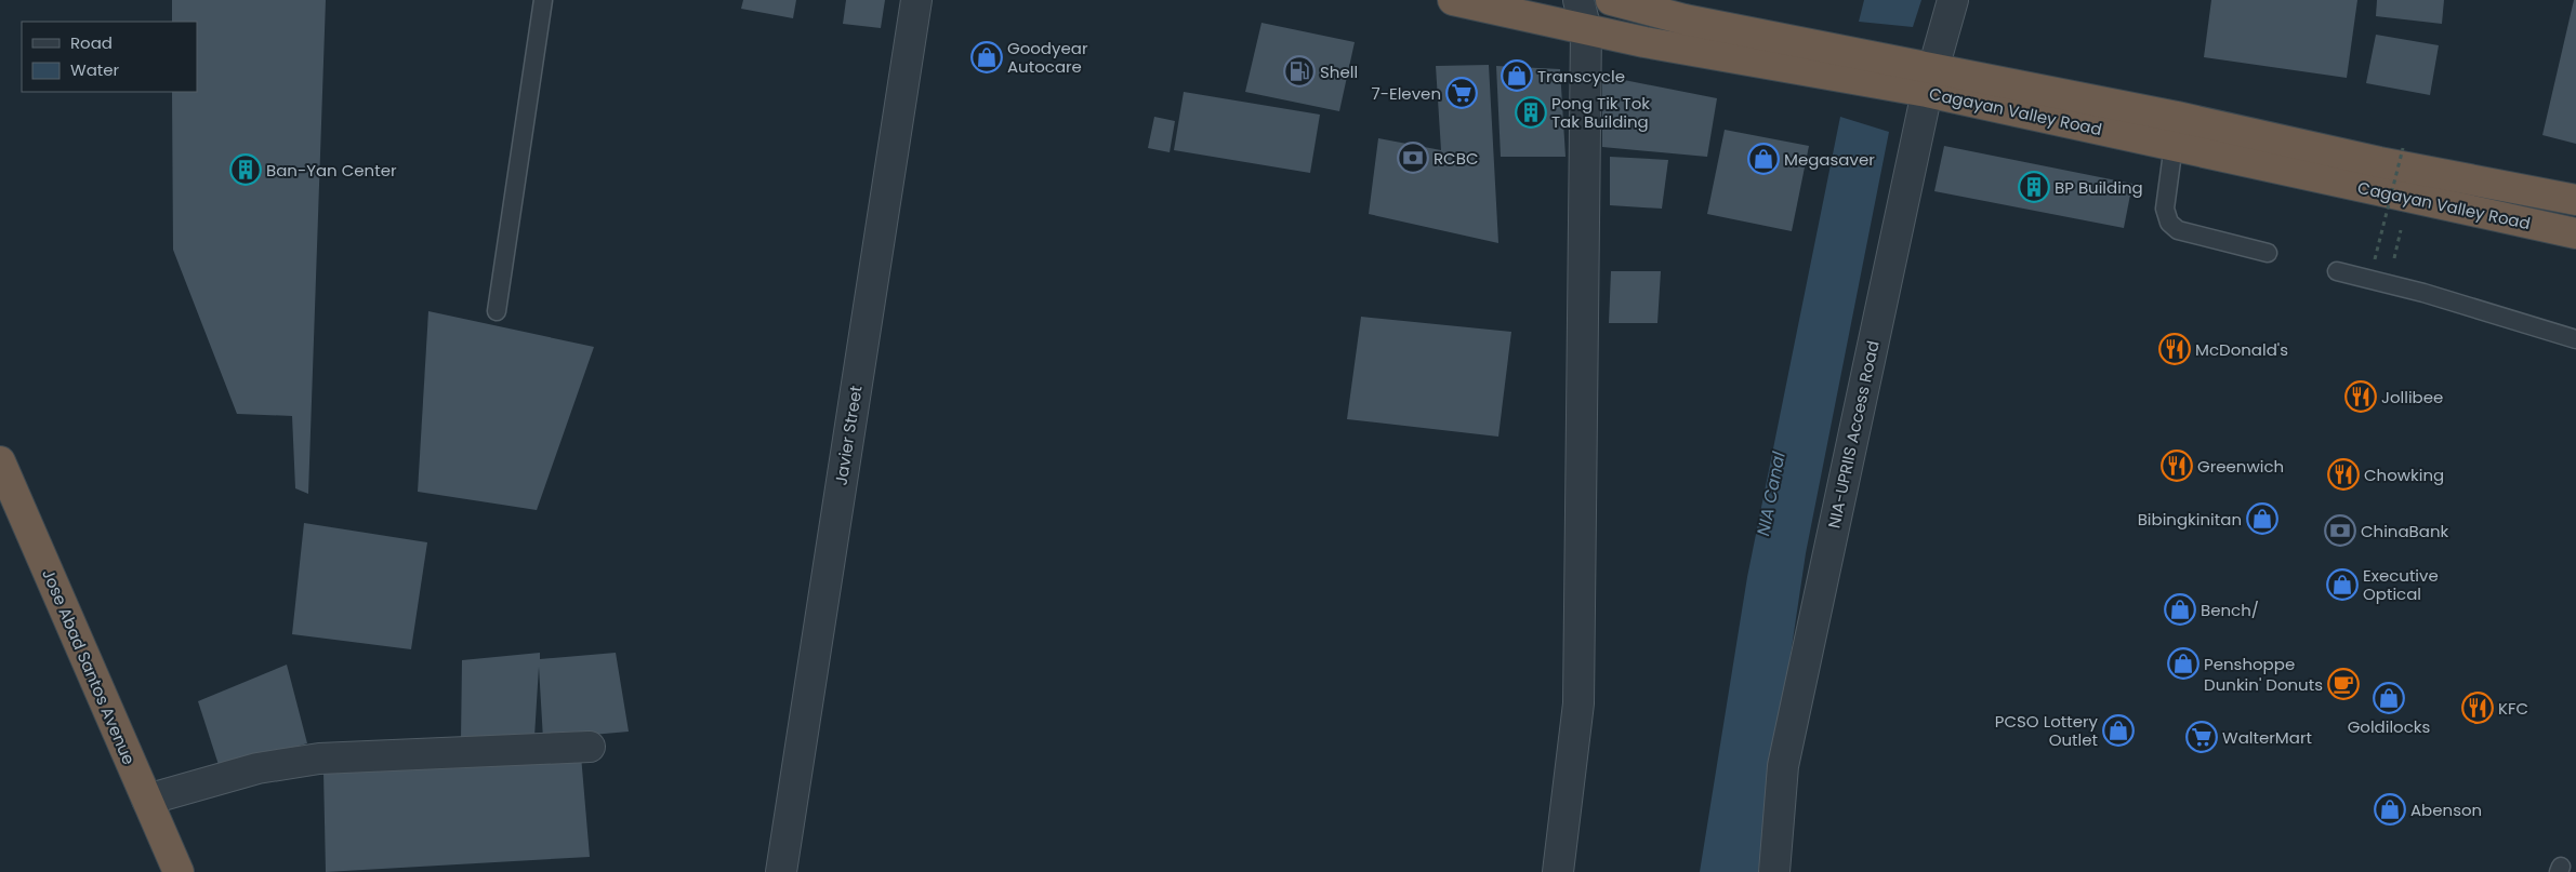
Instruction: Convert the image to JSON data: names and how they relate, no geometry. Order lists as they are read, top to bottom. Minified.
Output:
{"streets":{"highway":["Cagayan Valley Road","Jose Abad Santos Avenue"],"street":["NIA-UPRIIS Access Road","Javier Street"]},"crossings":[["Cagayan Valley Road","NIA-UPRIIS Access Road"]],"water":["NIA Canal"],"places":{"shop":["Goodyear Autocare","Transcycle","Megasaver","Bibingkinitan","Executive Optical","Bench/","Penshoppe","Goldilocks","PCSO Lottery Outlet","Abenson"],"fuel station":["Shell"],"supermarket":["7-Eleven","WalterMart"],"building":["Pong Tik Tok Tak Building","Ban-Yan Center","BP Building"],"bank":["RCBC","ChinaBank"],"restaurant":["McDonald's","Jollibee","Greenwich","Chowking","KFC"],"cafe":["Dunkin' Donuts"]},"legend":["Road","Water"]}
